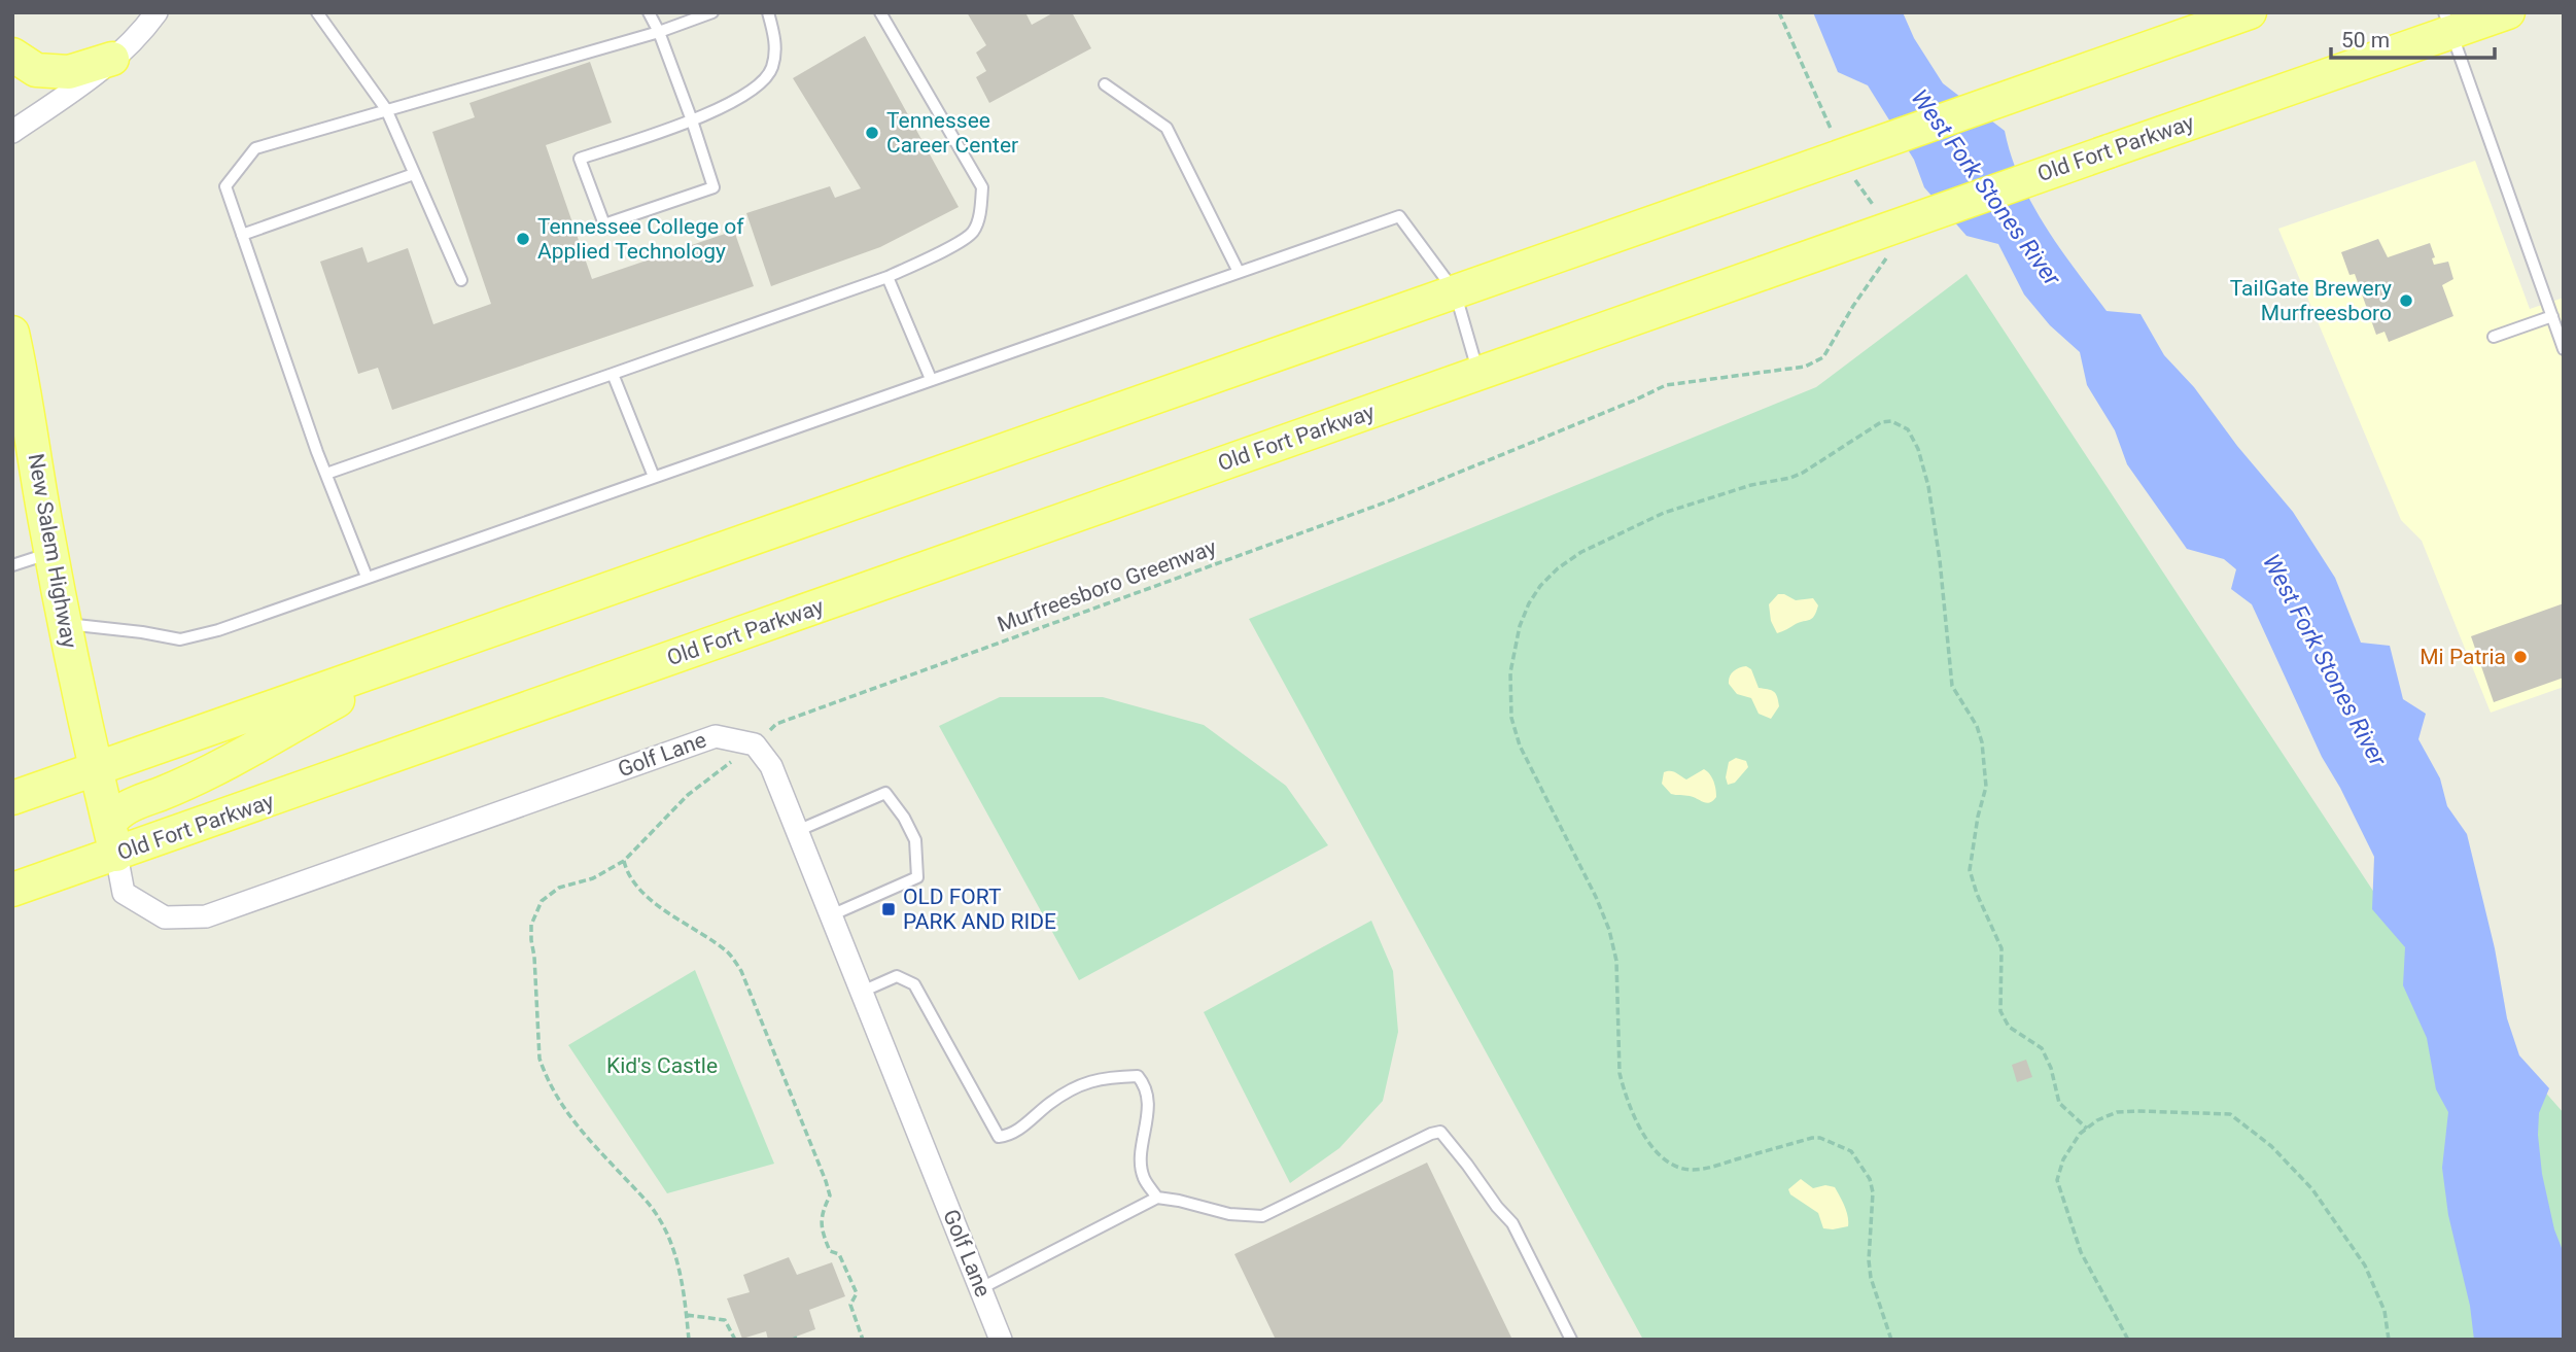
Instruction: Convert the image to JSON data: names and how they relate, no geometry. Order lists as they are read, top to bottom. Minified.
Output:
{"streets":{"main road":["Old Fort Parkway","New Salem Highway"],"street":["Golf Lane"],"path":["Murfreesboro Greenway"]},"crossings":[["Old Fort Parkway","New Salem Highway"],["Old Fort Parkway","Golf Lane"],["New Salem Highway","Golf Lane"],["Murfreesboro Greenway","Golf Lane"]],"water":["West Fork Stones River"],"parks":["Kid's Castle"],"places":{"other":["Tennessee Career Center","Tennessee College of Applied Technology","TailGate Brewery Murfreesboro","Mi Patria"],"transit":["OLD FORT PARK AND RIDE"]},"scale_bar":"50 m"}
